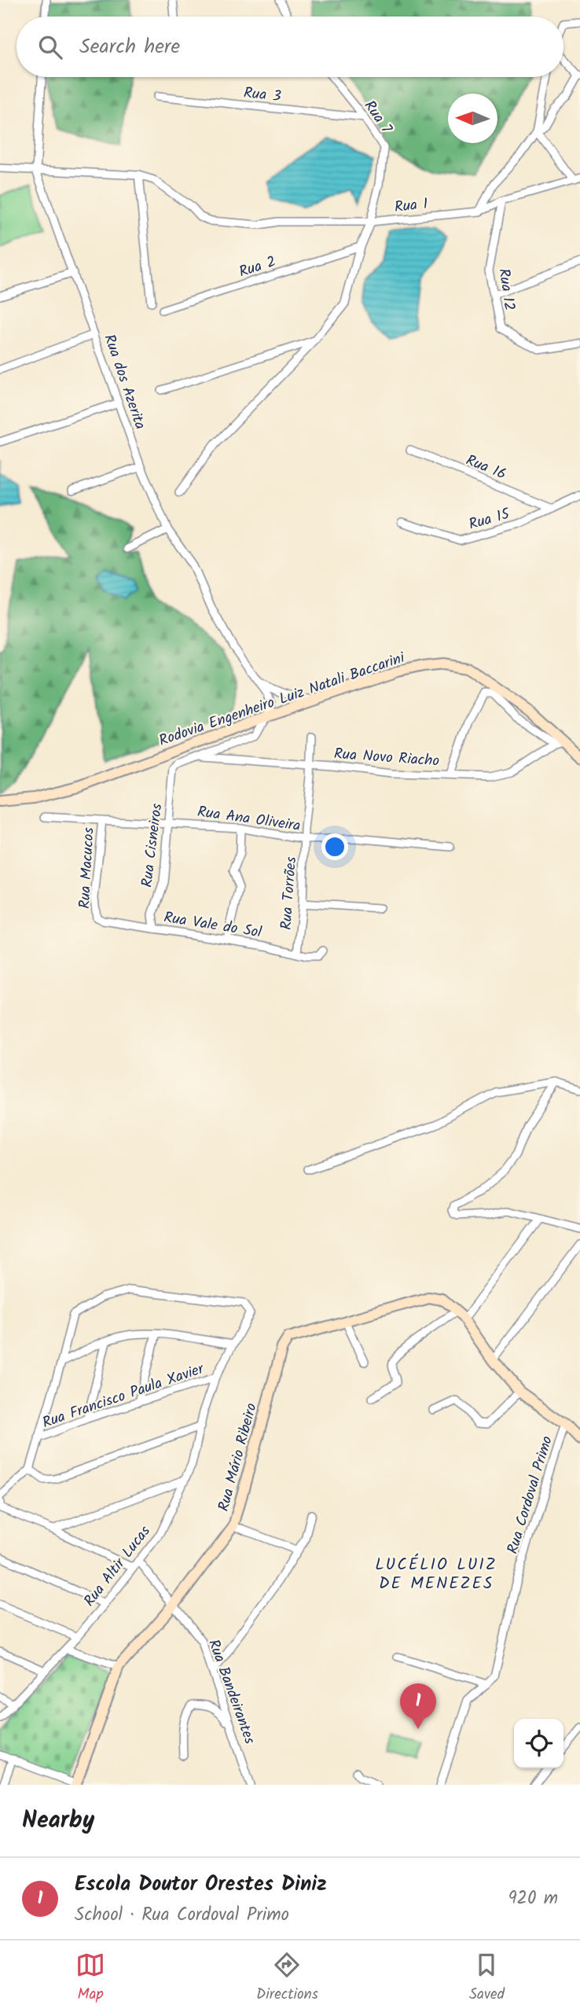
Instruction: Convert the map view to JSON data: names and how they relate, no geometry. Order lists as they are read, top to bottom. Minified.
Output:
{"streets":{"street":["Rua 3","Rua 7","Rua 1","Rua 2","Rua 12","Rua dos Azerita","Rua 16","Rua 15","Rodovia Engenheiro Luiz Natali Baccarini","Rua Novo Riacho","Rua Ana Oliveira","Rua Cisneiros","Rua Macucos","Rua Torrões","Rua Vale do Sol","Rua Francisco Paula Xavier","Rua Mário Ribeiro","Rua Cordoval Primo","Rua Altir Lucas","Rua Bandeirantes"]},"crossings":[["Rua 3","Rua 7"],["Rua 7","Rua 1"],["Rua 1","Rua 12"],["Rua dos Azerita","Rodovia Engenheiro Luiz Natali Baccarini"],["Rua 16","Rua 15"],["Rodovia Engenheiro Luiz Natali Baccarini","Rua Novo Riacho"],["Rua Novo Riacho","Rua Cisneiros"],["Rua Novo Riacho","Rua Torrões"],["Rua Ana Oliveira","Rua Cisneiros"],["Rua Ana Oliveira","Rua Macucos"],["Rua Ana Oliveira","Rua Torrões"],["Rua Cisneiros","Rua Vale do Sol"],["Rua Macucos","Rua Vale do Sol"],["Rua Torrões","Rua Vale do Sol"],["Rua Francisco Paula Xavier","Rua Altir Lucas"],["Rua Mário Ribeiro","Rua Bandeirantes"],["Rua Altir Lucas","Rua Bandeirantes"]],"districts":["LUCÉLIO LUIZ DE MENEZES"],"north":"left","page":{"search":"Search here","pins":"1","heading":"Nearby","list":[{"mark":"1","name":"Escola Doutor Orestes Diniz","note":"School · Rua Cordoval Primo","value":"920 m"}],"nav":["Map","Directions","Saved"]}}
